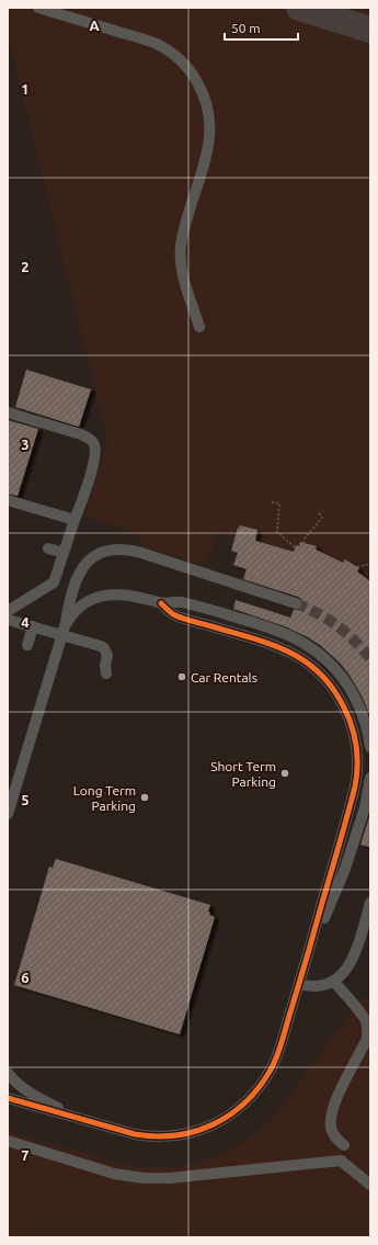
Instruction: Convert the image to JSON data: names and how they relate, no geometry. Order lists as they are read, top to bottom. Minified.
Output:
{"places":["Car Rentals","Short Term Parking","Long Term Parking"],"scale_bar":"50 m","grid":{"columns":["A"],"rows":["1","2","3","4","5","6","7"]}}
